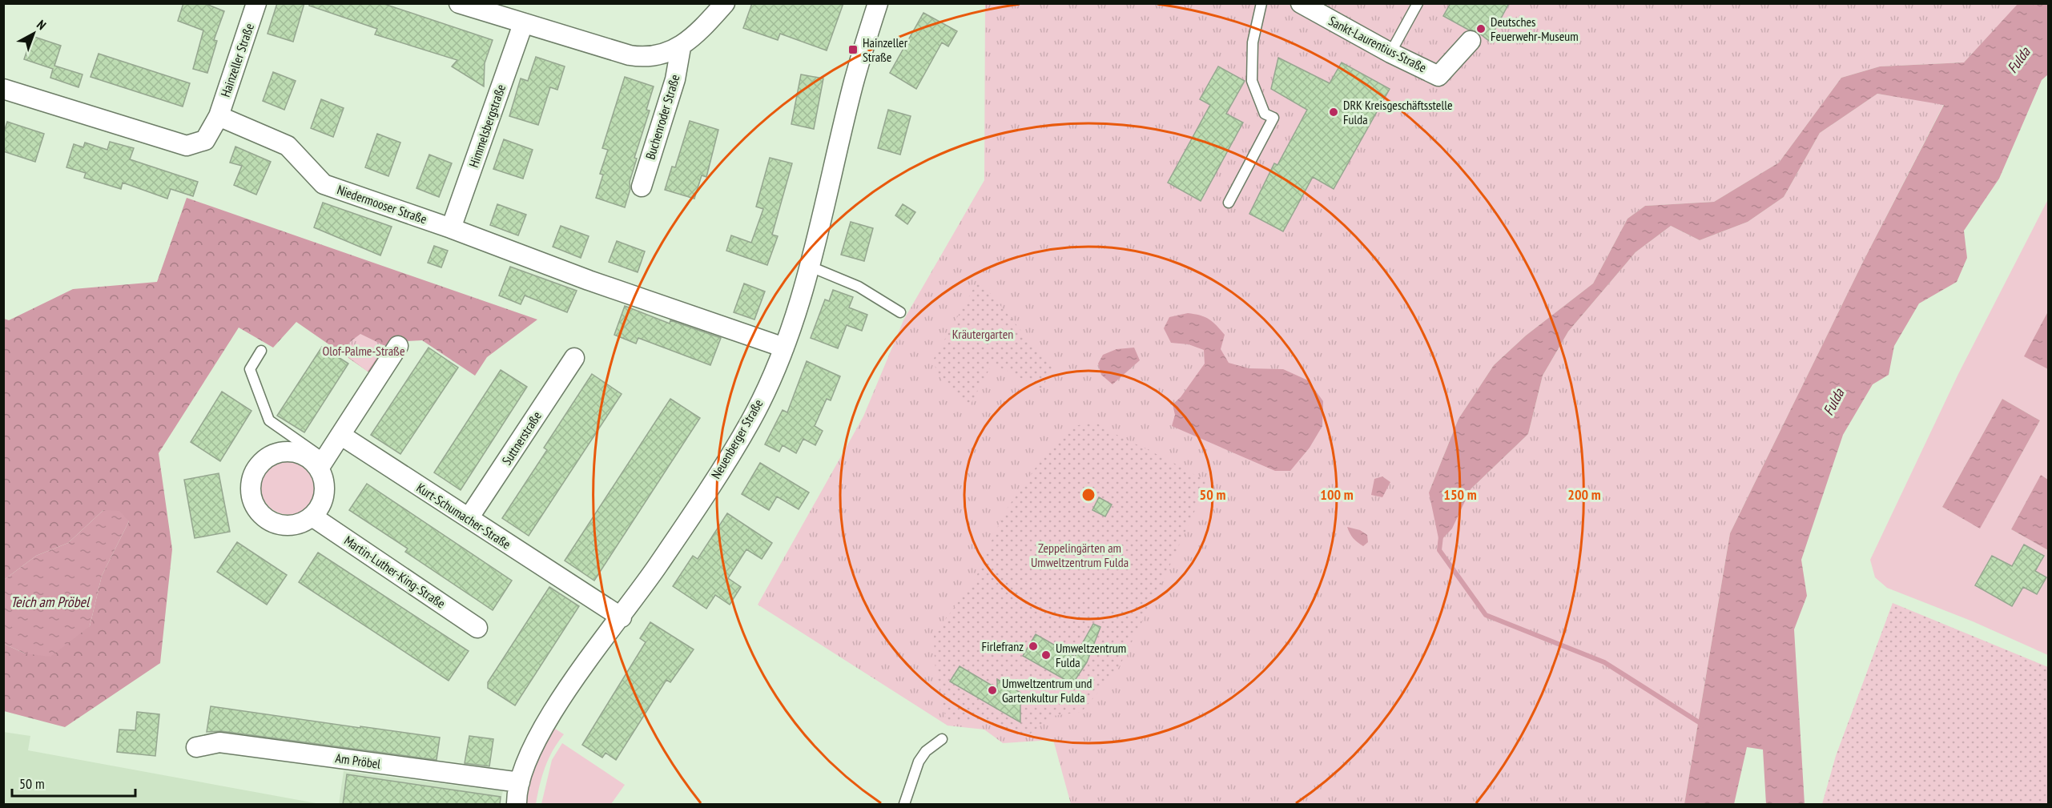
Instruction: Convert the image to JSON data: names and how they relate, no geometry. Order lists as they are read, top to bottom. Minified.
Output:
{"streets":{"street":["Sankt-Laurentius-Straße","Hainzeller Straße","Buchenroder Straße","Himmelsbergstraße","Niedermooser Straße","Suttnerstraße","Neuenberger Straße","Kurt-Schumacher-Straße","Martin-Luther-King-Straße","Am Pröbel"]},"crossings":[["Hainzeller Straße","Niedermooser Straße"],["Himmelsbergstraße","Niedermooser Straße"],["Niedermooser Straße","Neuenberger Straße"],["Suttnerstraße","Kurt-Schumacher-Straße"],["Neuenberger Straße","Kurt-Schumacher-Straße"],["Neuenberger Straße","Am Pröbel"]],"water":["Fulda","Teich am Pröbel"],"parks":["Kräutergarten","Olof-Palme-Straße","Zeppelingärten am Umweltzentrum Fulda"],"places":{"other":["Deutsches Feuerwehr-Museum","DRK Kreisgeschäftsstelle Fulda","Firlefranz","Umweltzentrum Fulda","Umweltzentrum und Gartenkultur Fulda"],"transit":["Hainzeller Straße"]},"scale_bar":"50 m","north":"top right","rings":["50 m","100 m","150 m","200 m"]}
